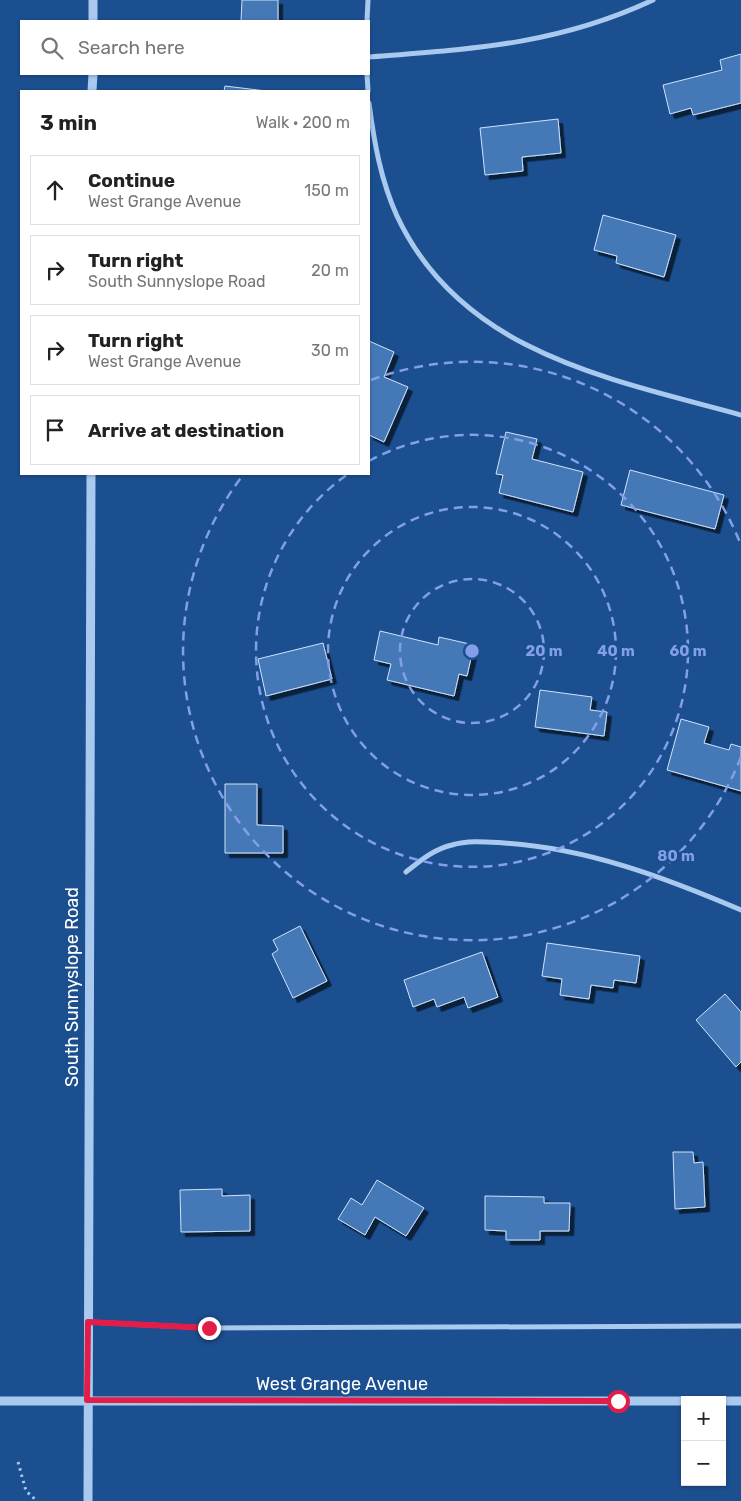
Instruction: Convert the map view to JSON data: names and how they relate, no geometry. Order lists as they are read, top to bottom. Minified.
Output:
{"streets":{"street":["South Sunnyslope Road","West Grange Avenue"]},"crossings":[["South Sunnyslope Road","West Grange Avenue"]],"page":{"search":"Search here","heading":["3 min","Walk · 200 m"],"list":[["Continue","West Grange Avenue","150 m"],["Turn right","South Sunnyslope Road","20 m"],["Turn right","West Grange Avenue","30 m"],"Arrive at destination"],"map_buttons":["+","−"]},"rings":["20 m","40 m","60 m","80 m"]}
